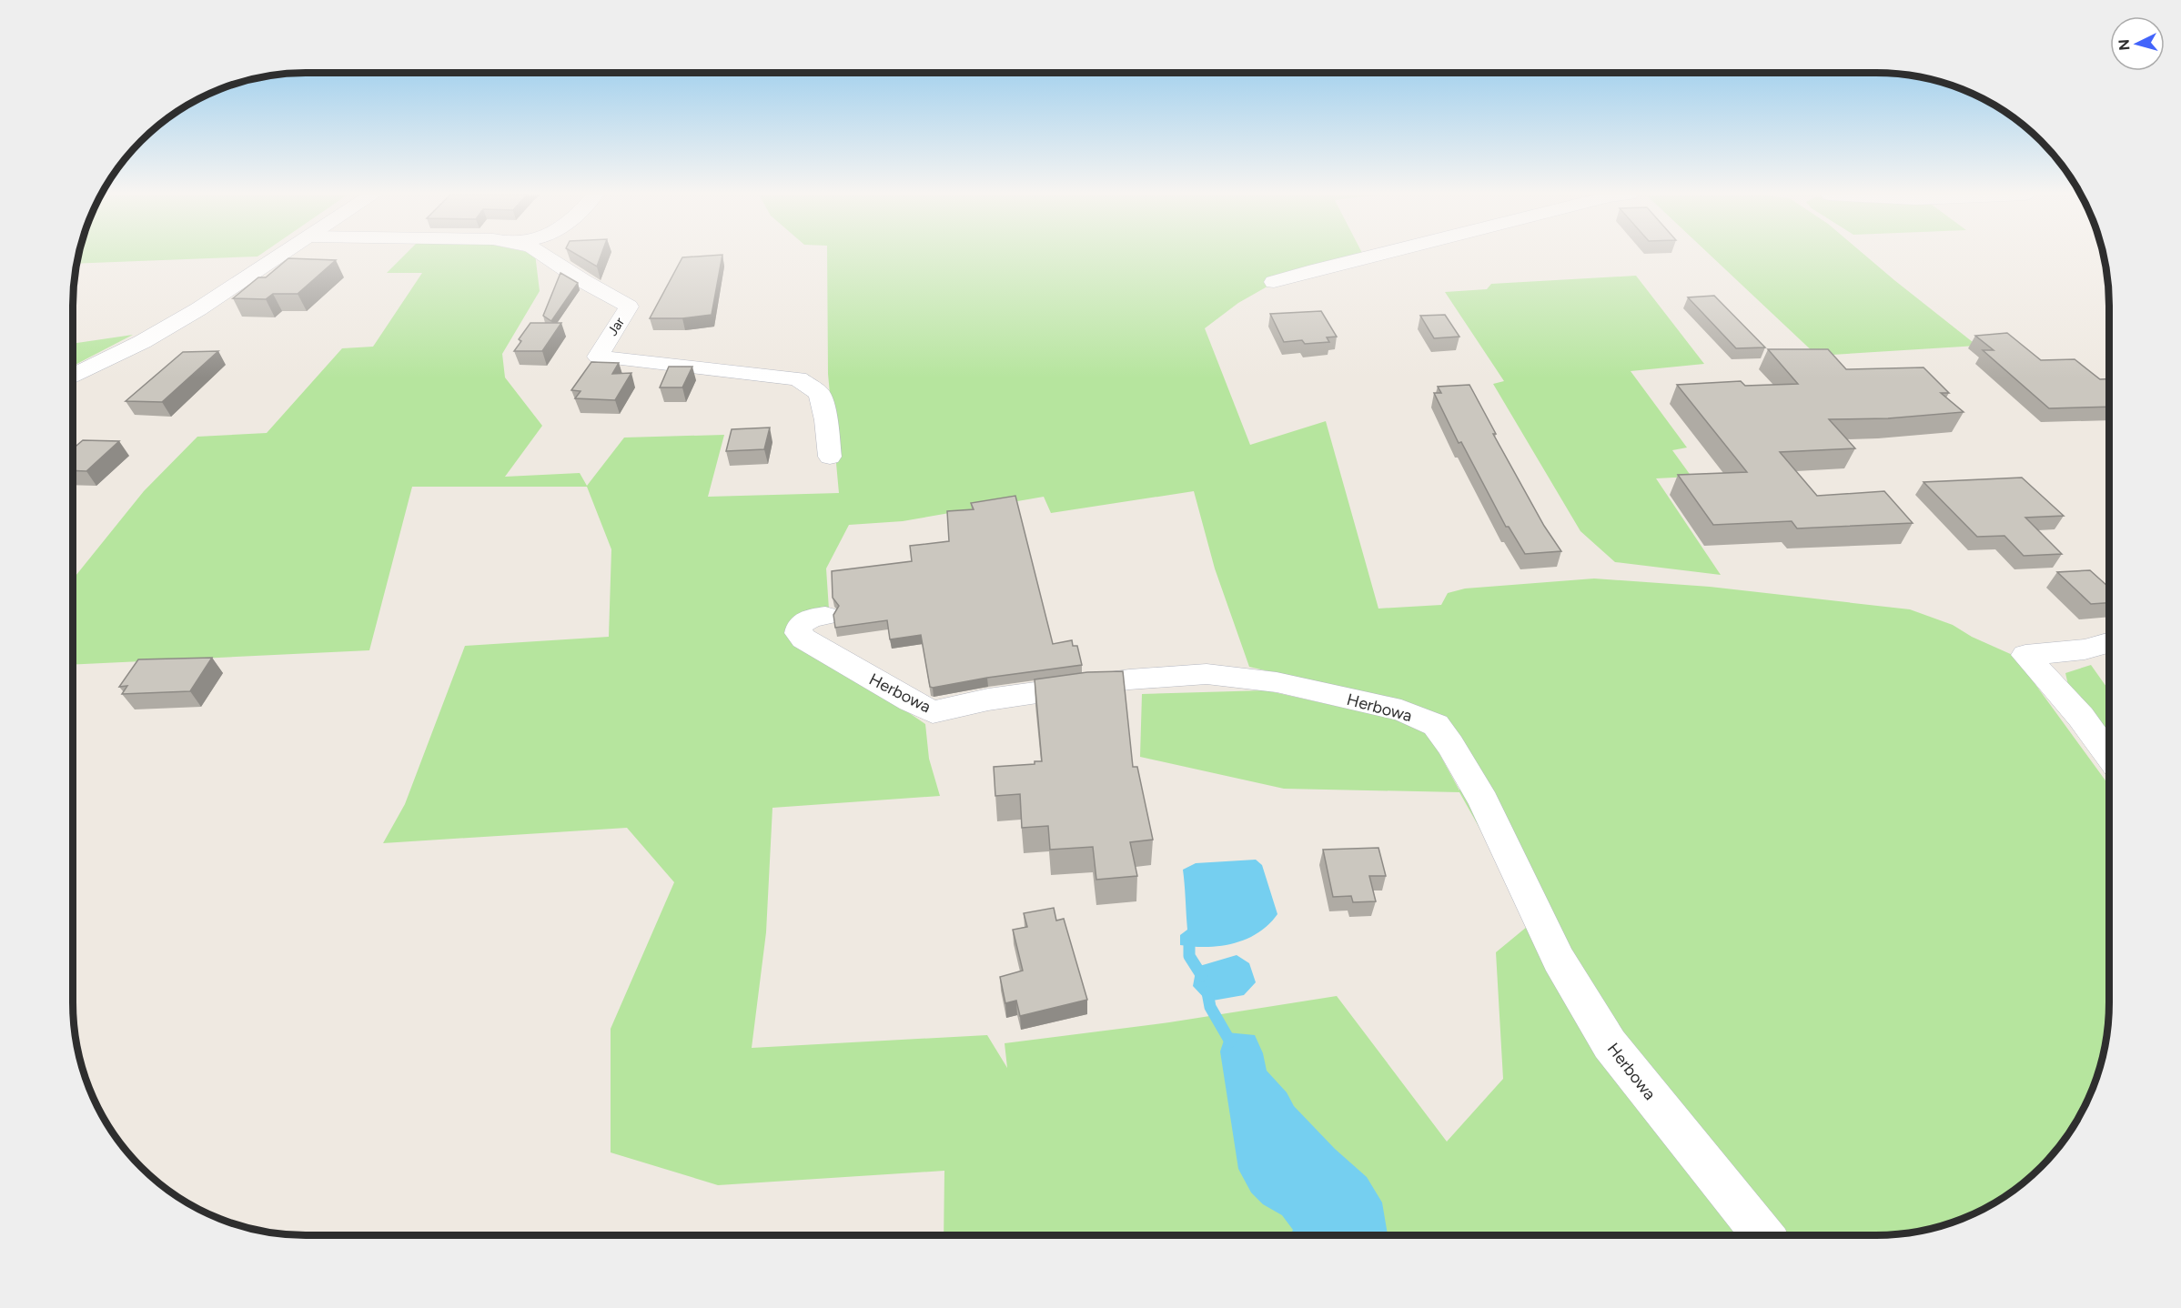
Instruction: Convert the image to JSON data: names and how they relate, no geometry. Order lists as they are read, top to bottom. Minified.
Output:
{"streets":{"street":["Jar","Herbowa"]},"north":"left"}
